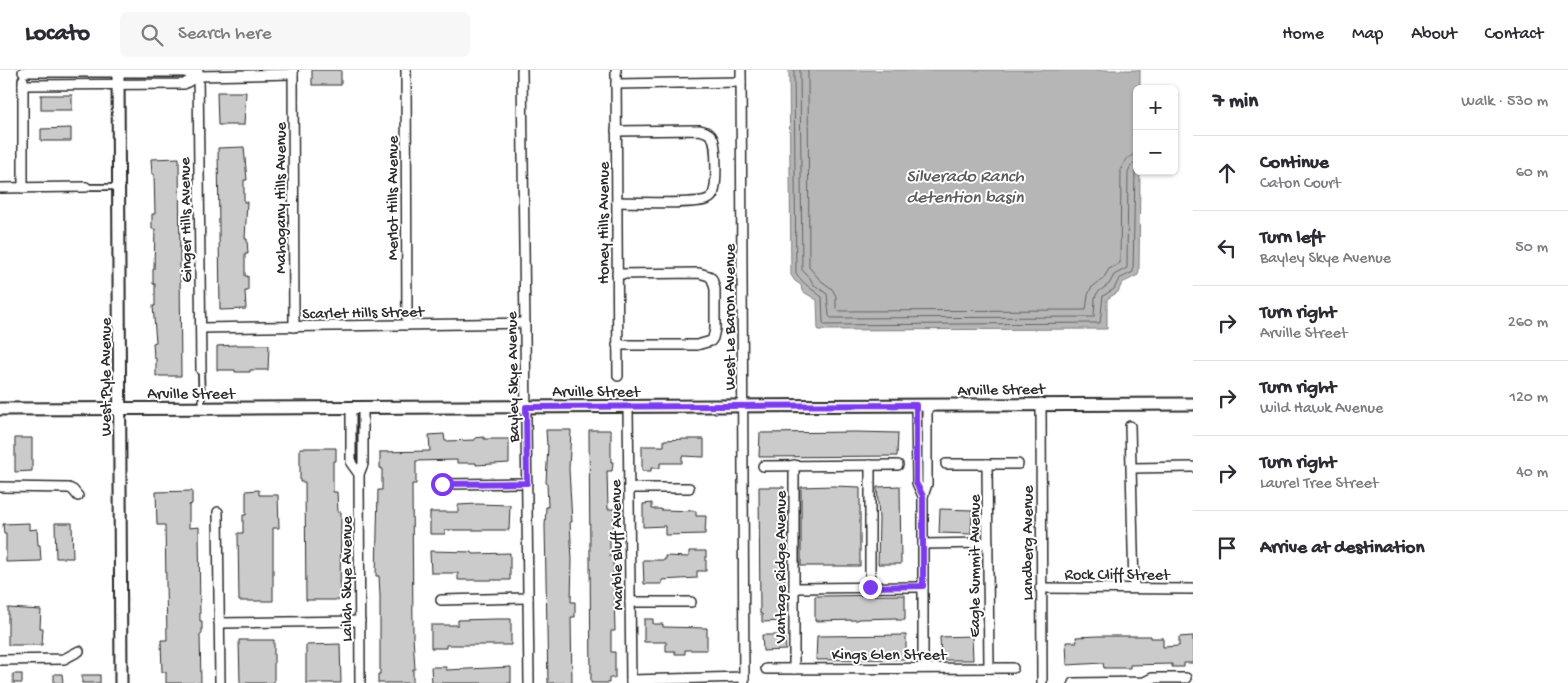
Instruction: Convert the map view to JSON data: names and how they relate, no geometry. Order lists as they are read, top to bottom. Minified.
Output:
{"streets":{"street":["Mahogany Hills Avenue","Merlot Hills Avenue","Ginger Hills Avenue","Honey Hills Avenue","Scarlet Hills Street","West Le Baron Avenue","West Pyle Avenue","Bayley Skye Avenue","Arville Street","Landberg Avenue","Marble Bluff Avenue","Eagle Summit Avenue","Vantage Ridge Avenue","Rock Cliff Street","Lailah Skye Avenue","Kings Glen Street"]},"crossings":[["Mahogany Hills Avenue","Scarlet Hills Street"],["Merlot Hills Avenue","Scarlet Hills Street"],["Ginger Hills Avenue","Scarlet Hills Street"],["Scarlet Hills Street","Bayley Skye Avenue"],["West Le Baron Avenue","Arville Street"],["West Pyle Avenue","Arville Street"],["Bayley Skye Avenue","Arville Street"],["Arville Street","Landberg Avenue"],["Arville Street","Marble Bluff Avenue"],["Arville Street","Lailah Skye Avenue"],["Landberg Avenue","Rock Cliff Street"],["Eagle Summit Avenue","Kings Glen Street"],["Vantage Ridge Avenue","Kings Glen Street"]],"water":["Silverado Ranch detention basin"],"page":{"header":"Locato","search":"Search here","nav":["Home","Map","About","Contact"],"heading":["7 min","Walk · 530 m"],"map_buttons":["+","−"],"list":[["Continue","Caton Court","60 m"],["Turn left","Bayley Skye Avenue","50 m"],["Turn right","Arville Street","260 m"],["Turn right","Wild Hawk Avenue","120 m"],["Turn right","Laurel Tree Street","40 m"],"Arrive at destination"]}}
